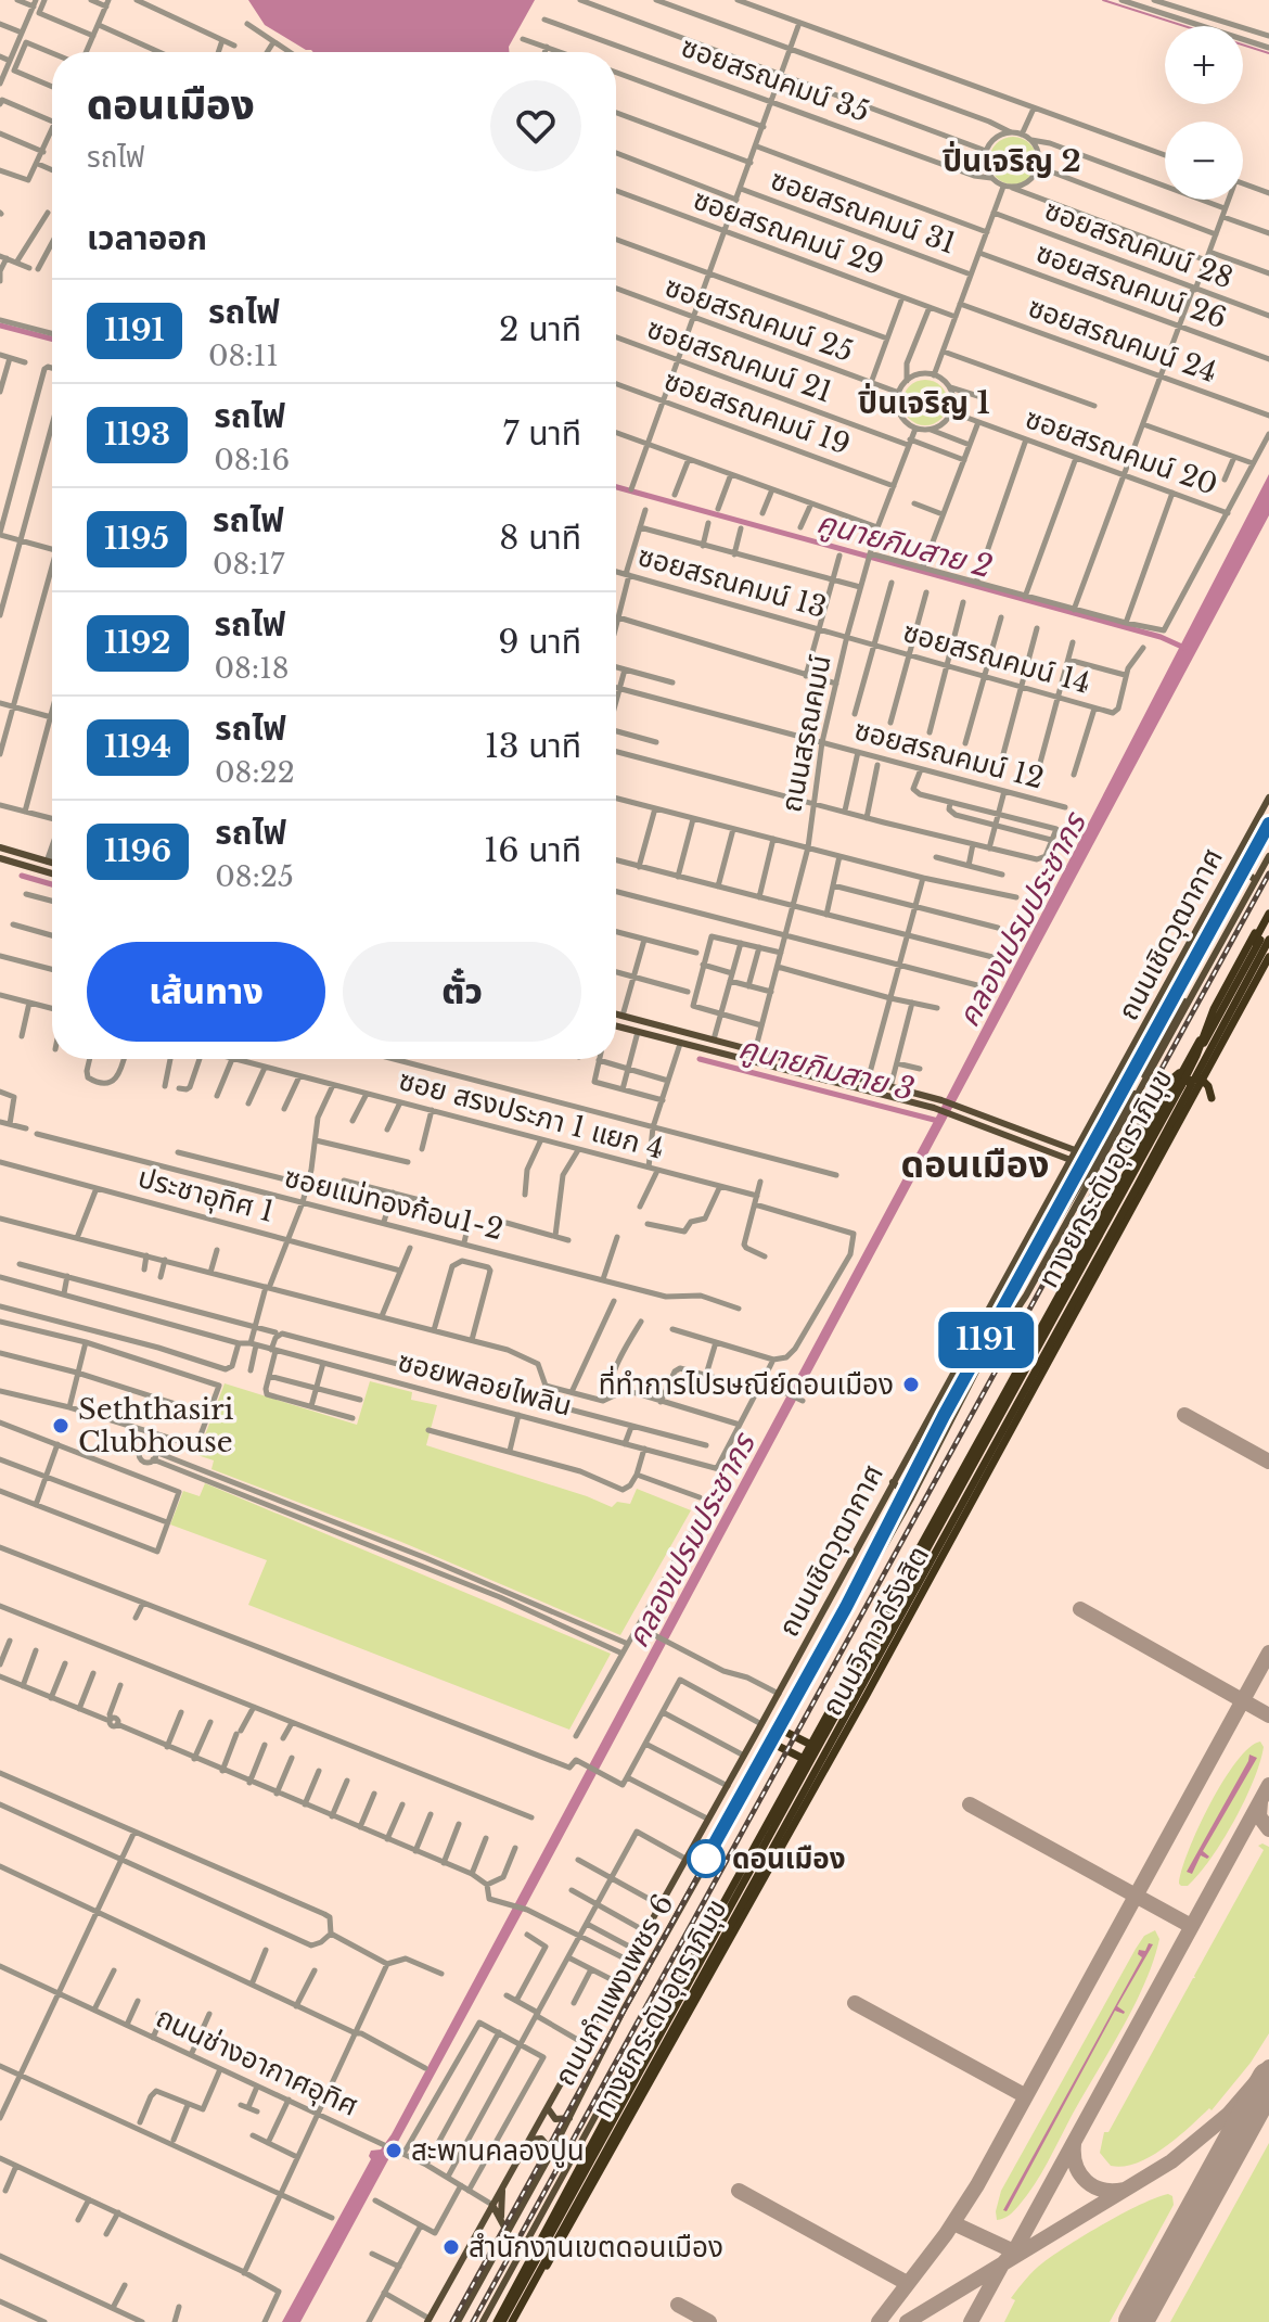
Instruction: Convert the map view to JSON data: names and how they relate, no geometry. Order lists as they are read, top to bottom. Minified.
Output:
{"streets":{"highway":["ทางยกระดับอุตราภิมุข","ถนนวิภาวดีรังสิต"],"main road":["ถนนเชิดวุฒากาศ","ถนนกำแพงเพชร 6"],"street":["ซอยสรณคมน์ 35","ซอยสรณคมน์ 31","ซอยสรณคมน์ 29","ซอยสรณคมน์ 28","ซอยสรณคมน์ 26","ซอยสรณคมน์ 25","ซอยสรณคมน์ 24","ซอยสรณคมน์ 21","ซอยสรณคมน์ 19","ซอยสรณคมน์ 20","ซอยสรณคมน์ 13","ซอยสรณคมน์ 14","ถนนสรณคมน์","ซอยสรณคมน์ 12","ซอย สรงประภา 1 แยก 4","ประชาอุทิศ 1","ซอยแม่ทองก้อน1-2","ซอยพลอยไพลิน","ถนนช่างอากาศอุทิศ"]},"crossings":[["ซอยสรณคมน์ 25","ซอยสรณคมน์ 20"],["ซอยสรณคมน์ 25","ถนนสรณคมน์"],["ซอยสรณคมน์ 21","ถนนสรณคมน์"],["ซอยสรณคมน์ 19","ถนนสรณคมน์"],["ซอยสรณคมน์ 20","ถนนสรณคมน์"],["ซอยสรณคมน์ 13","ซอยสรณคมน์ 14"],["ซอยสรณคมน์ 13","ถนนสรณคมน์"],["ซอยสรณคมน์ 14","ถนนสรณคมน์"],["ถนนสรณคมน์","ซอยสรณคมน์ 12"],["ถนนเชิดวุฒากาศ","ถนนช่างอากาศอุทิศ"],["ทางยกระดับอุตราภิมุข","ถนนวิภาวดีรังสิต"]],"districts":["ปิ่นเจริญ 2","ปิ่นเจริญ 1","ดอนเมือง"],"water":["คูนายกิมสาย 2","คลองเปรมประชากร","คูนายกิมสาย 3"],"places":["ที่ทำการไปรษณีย์ดอนเมือง","Seththasiri Clubhouse","ดอนเมือง","สะพานคลองปูน","สำนักงานเขตดอนเมือง"],"page":{"on_map":"1191","map_buttons":["+","−"],"heading":[["ดอนเมือง","รถไฟ"],"เวลาออก"],"list":[{"mark":"1191","name":"รถไฟ","note":"08:11","value":"2 นาที"},{"mark":"1193","name":"รถไฟ","note":"08:16","value":"7 นาที"},{"mark":"1195","name":"รถไฟ","note":"08:17","value":"8 นาที"},{"mark":"1192","name":"รถไฟ","note":"08:18","value":"9 นาที"},{"mark":"1194","name":"รถไฟ","note":"08:22","value":"13 นาที"},{"mark":"1196","name":"รถไฟ","note":"08:25","value":"16 นาที"}],"buttons":["เส้นทาง","ตั๋ว"]}}
